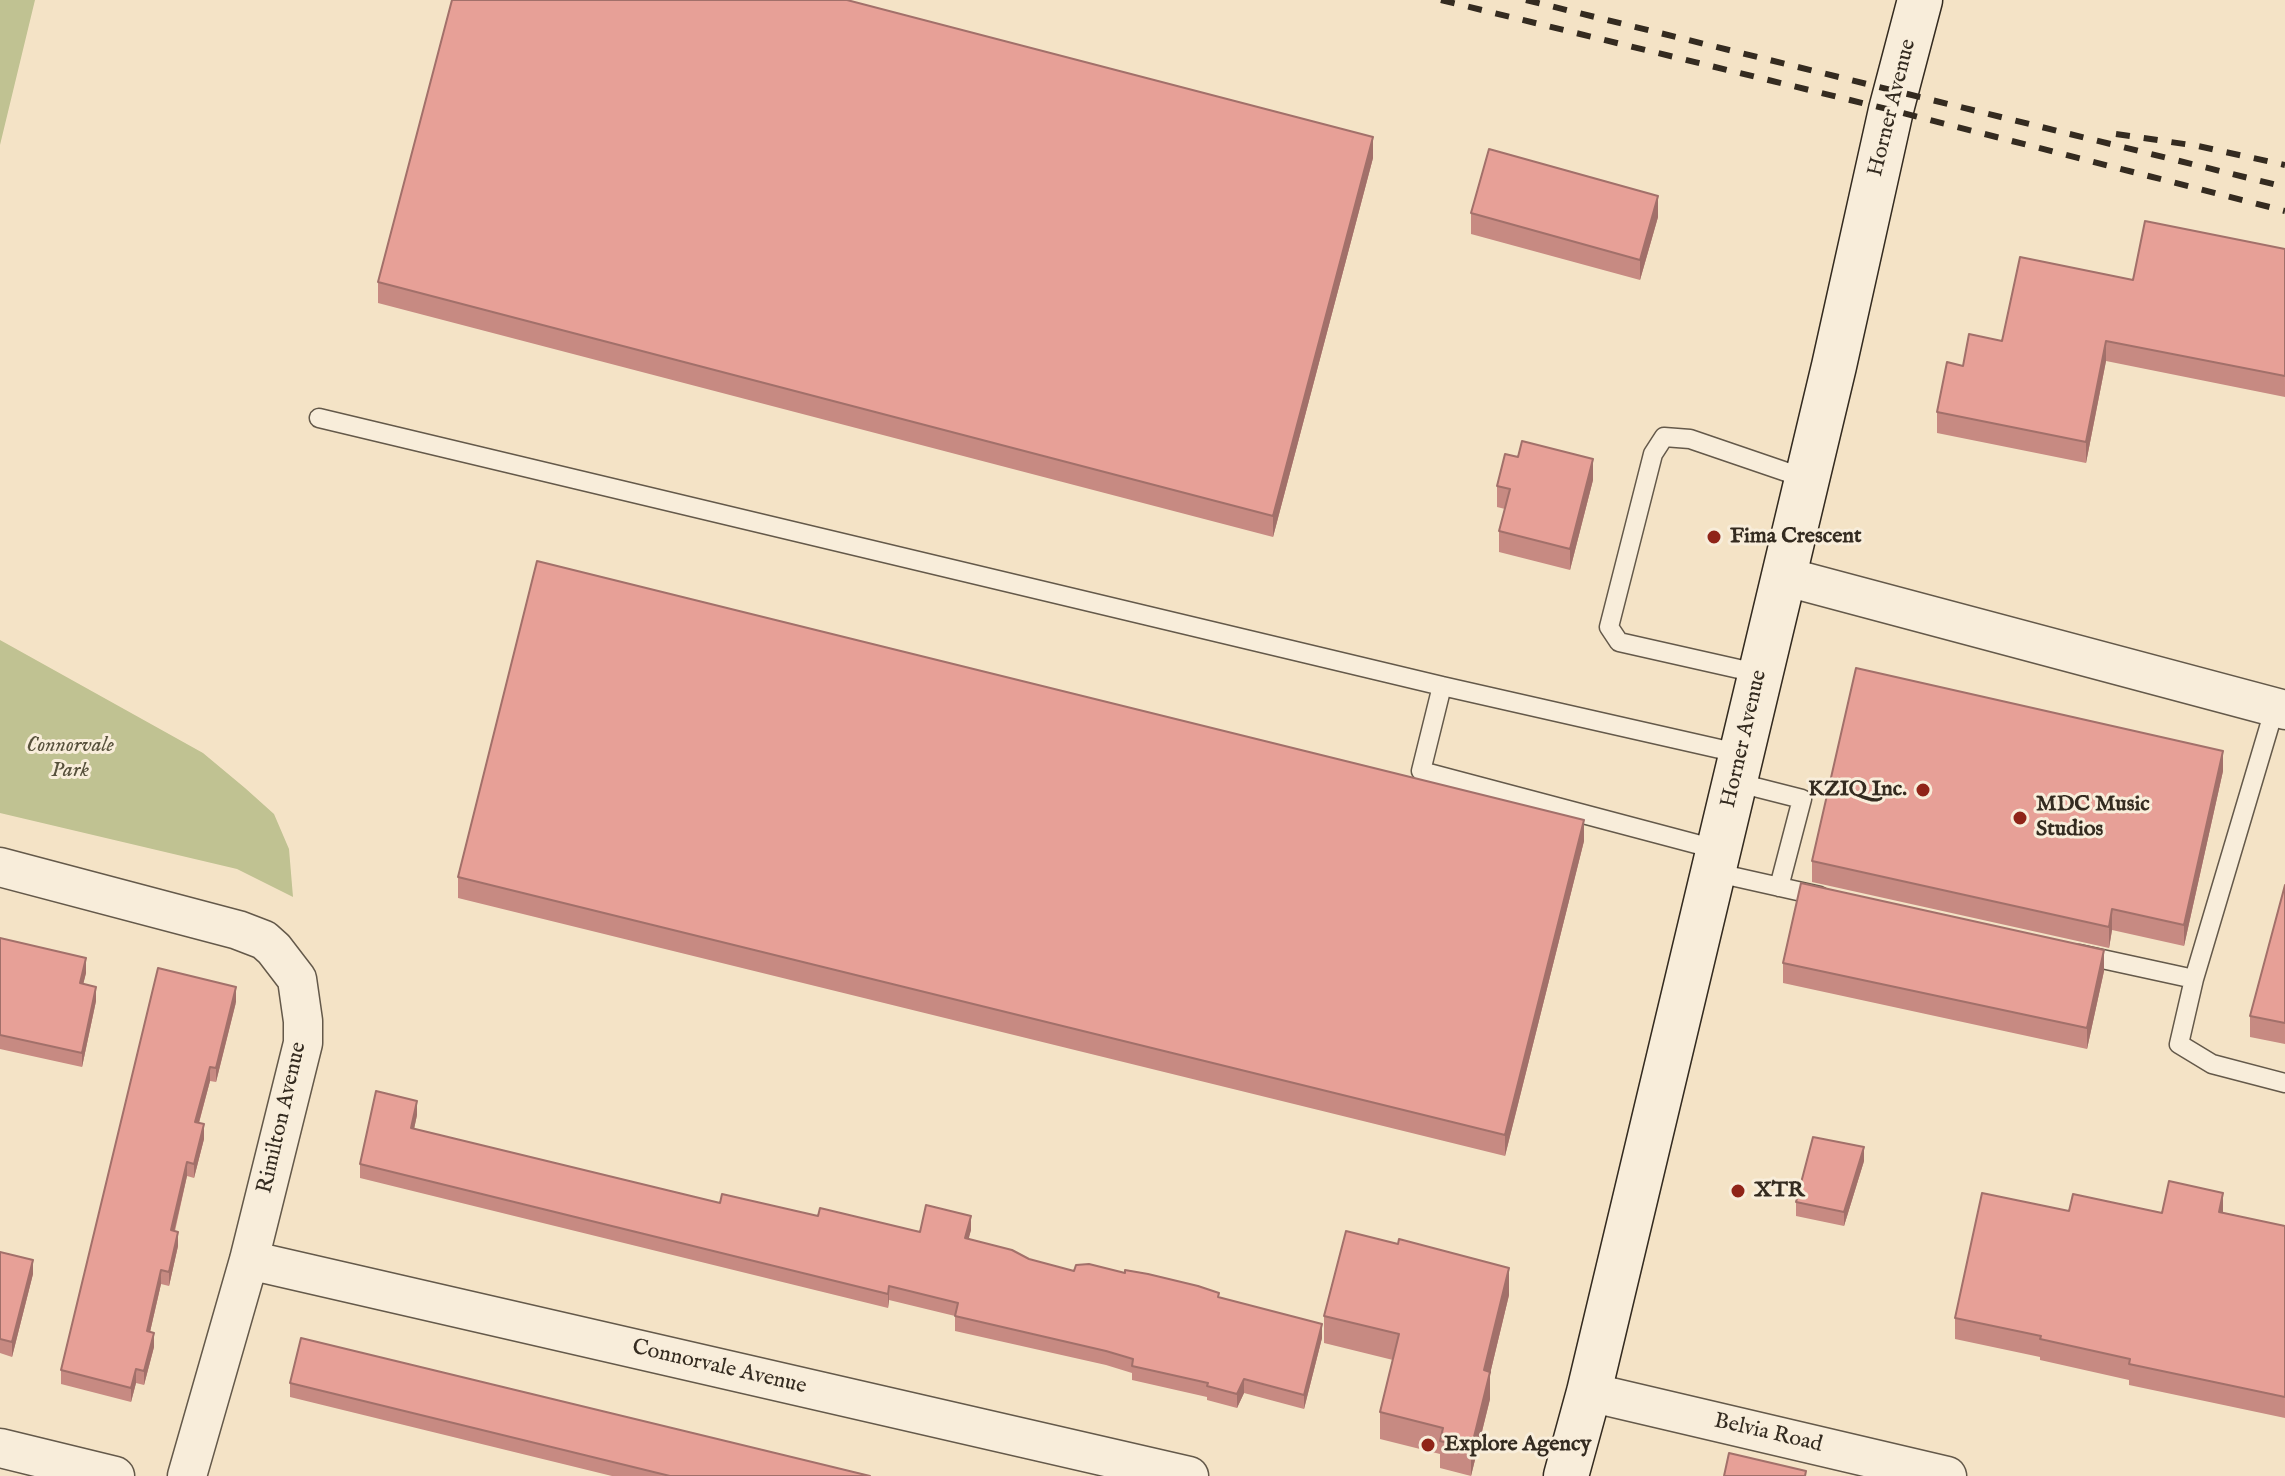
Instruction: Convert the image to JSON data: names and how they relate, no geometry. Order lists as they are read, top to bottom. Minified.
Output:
{"streets":{"main road":["Horner Avenue"],"street":["Rimilton Avenue","Connorvale Avenue","Belvia Road"]},"crossings":[["Horner Avenue","Belvia Road"],["Rimilton Avenue","Connorvale Avenue"]],"parks":["Connorvale Park"],"places":["Fima Crescent","KZIQ Inc.","MDC Music Studios","XTR","Explore Agency"]}
